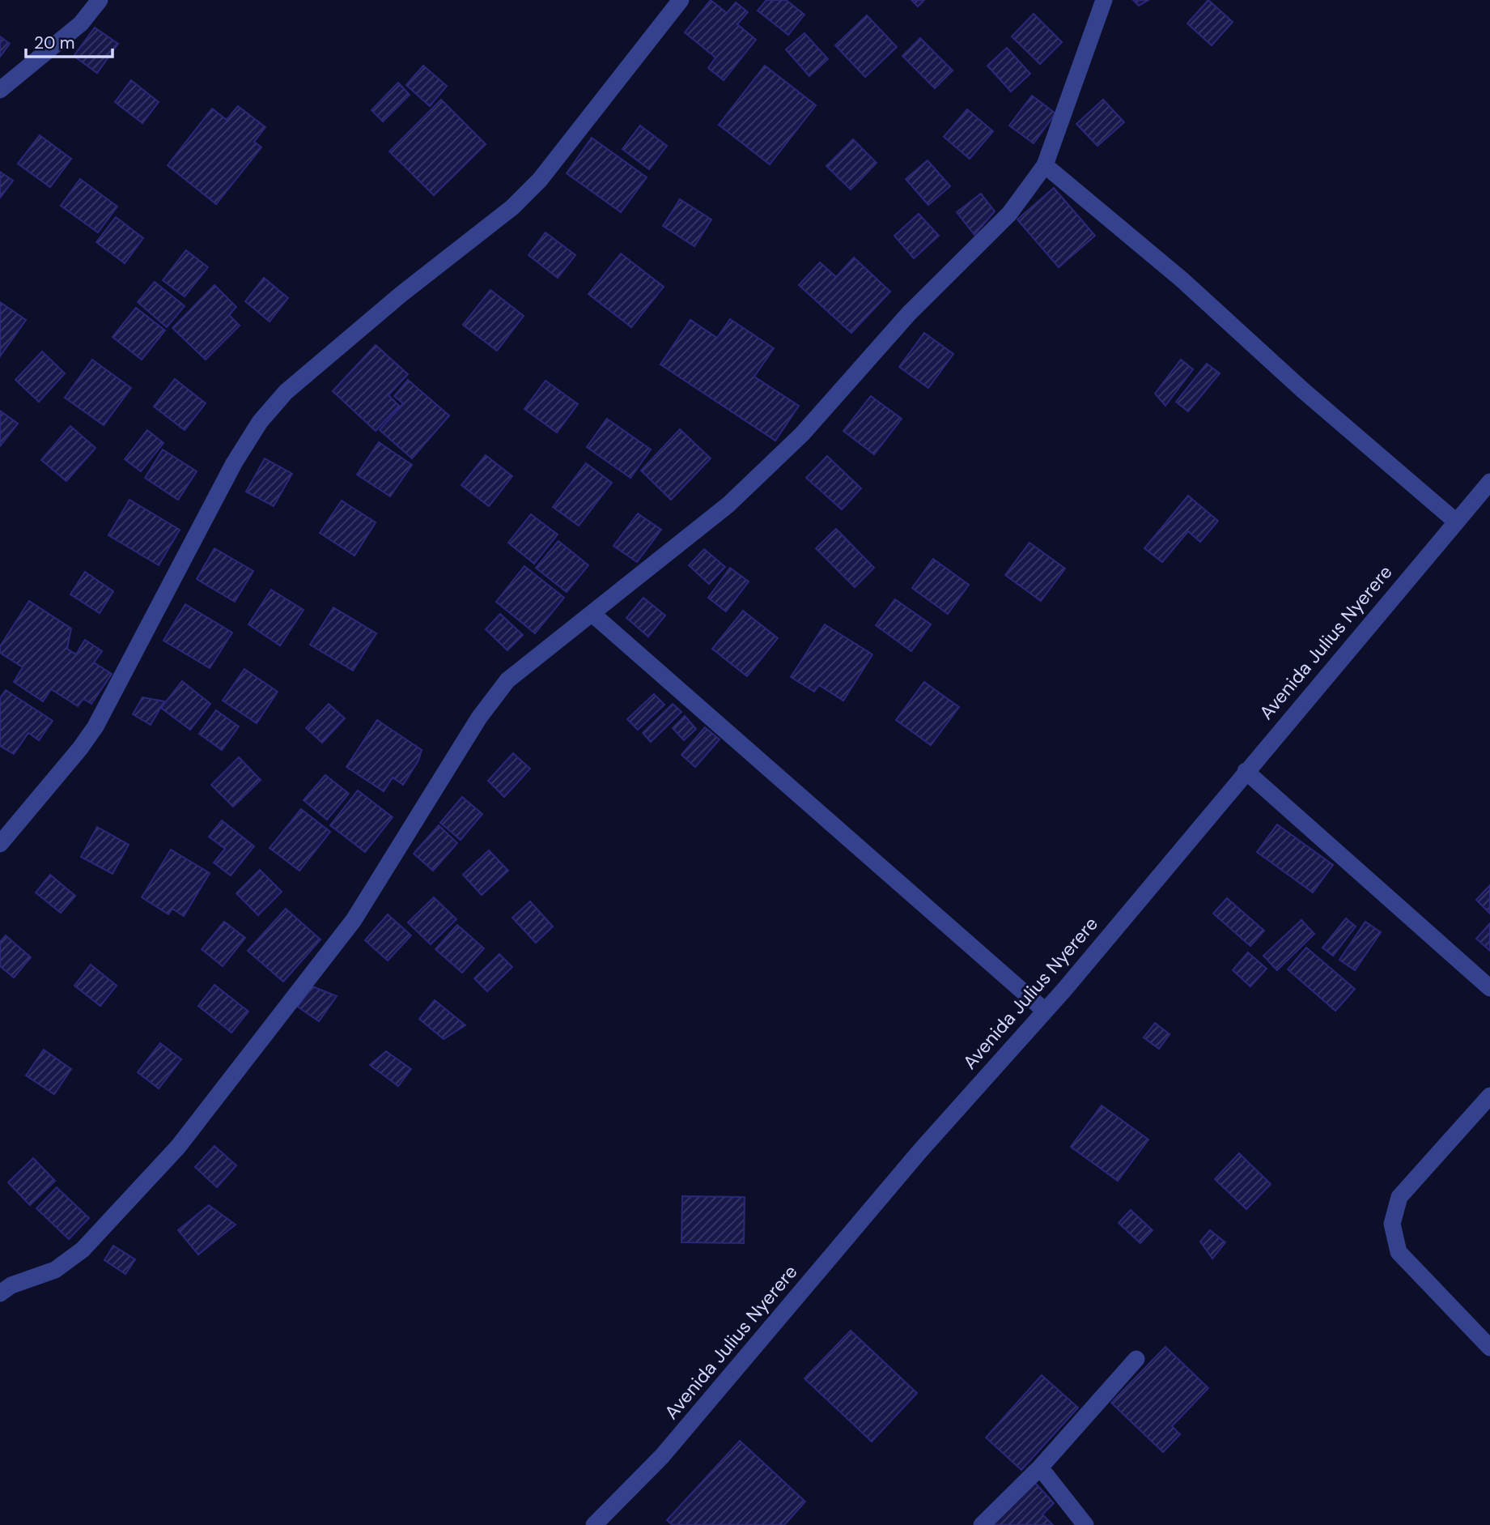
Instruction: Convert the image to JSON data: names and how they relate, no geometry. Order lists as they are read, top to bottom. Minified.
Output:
{"streets":{"street":["Avenida Julius Nyerere"]},"scale_bar":"20 m"}
